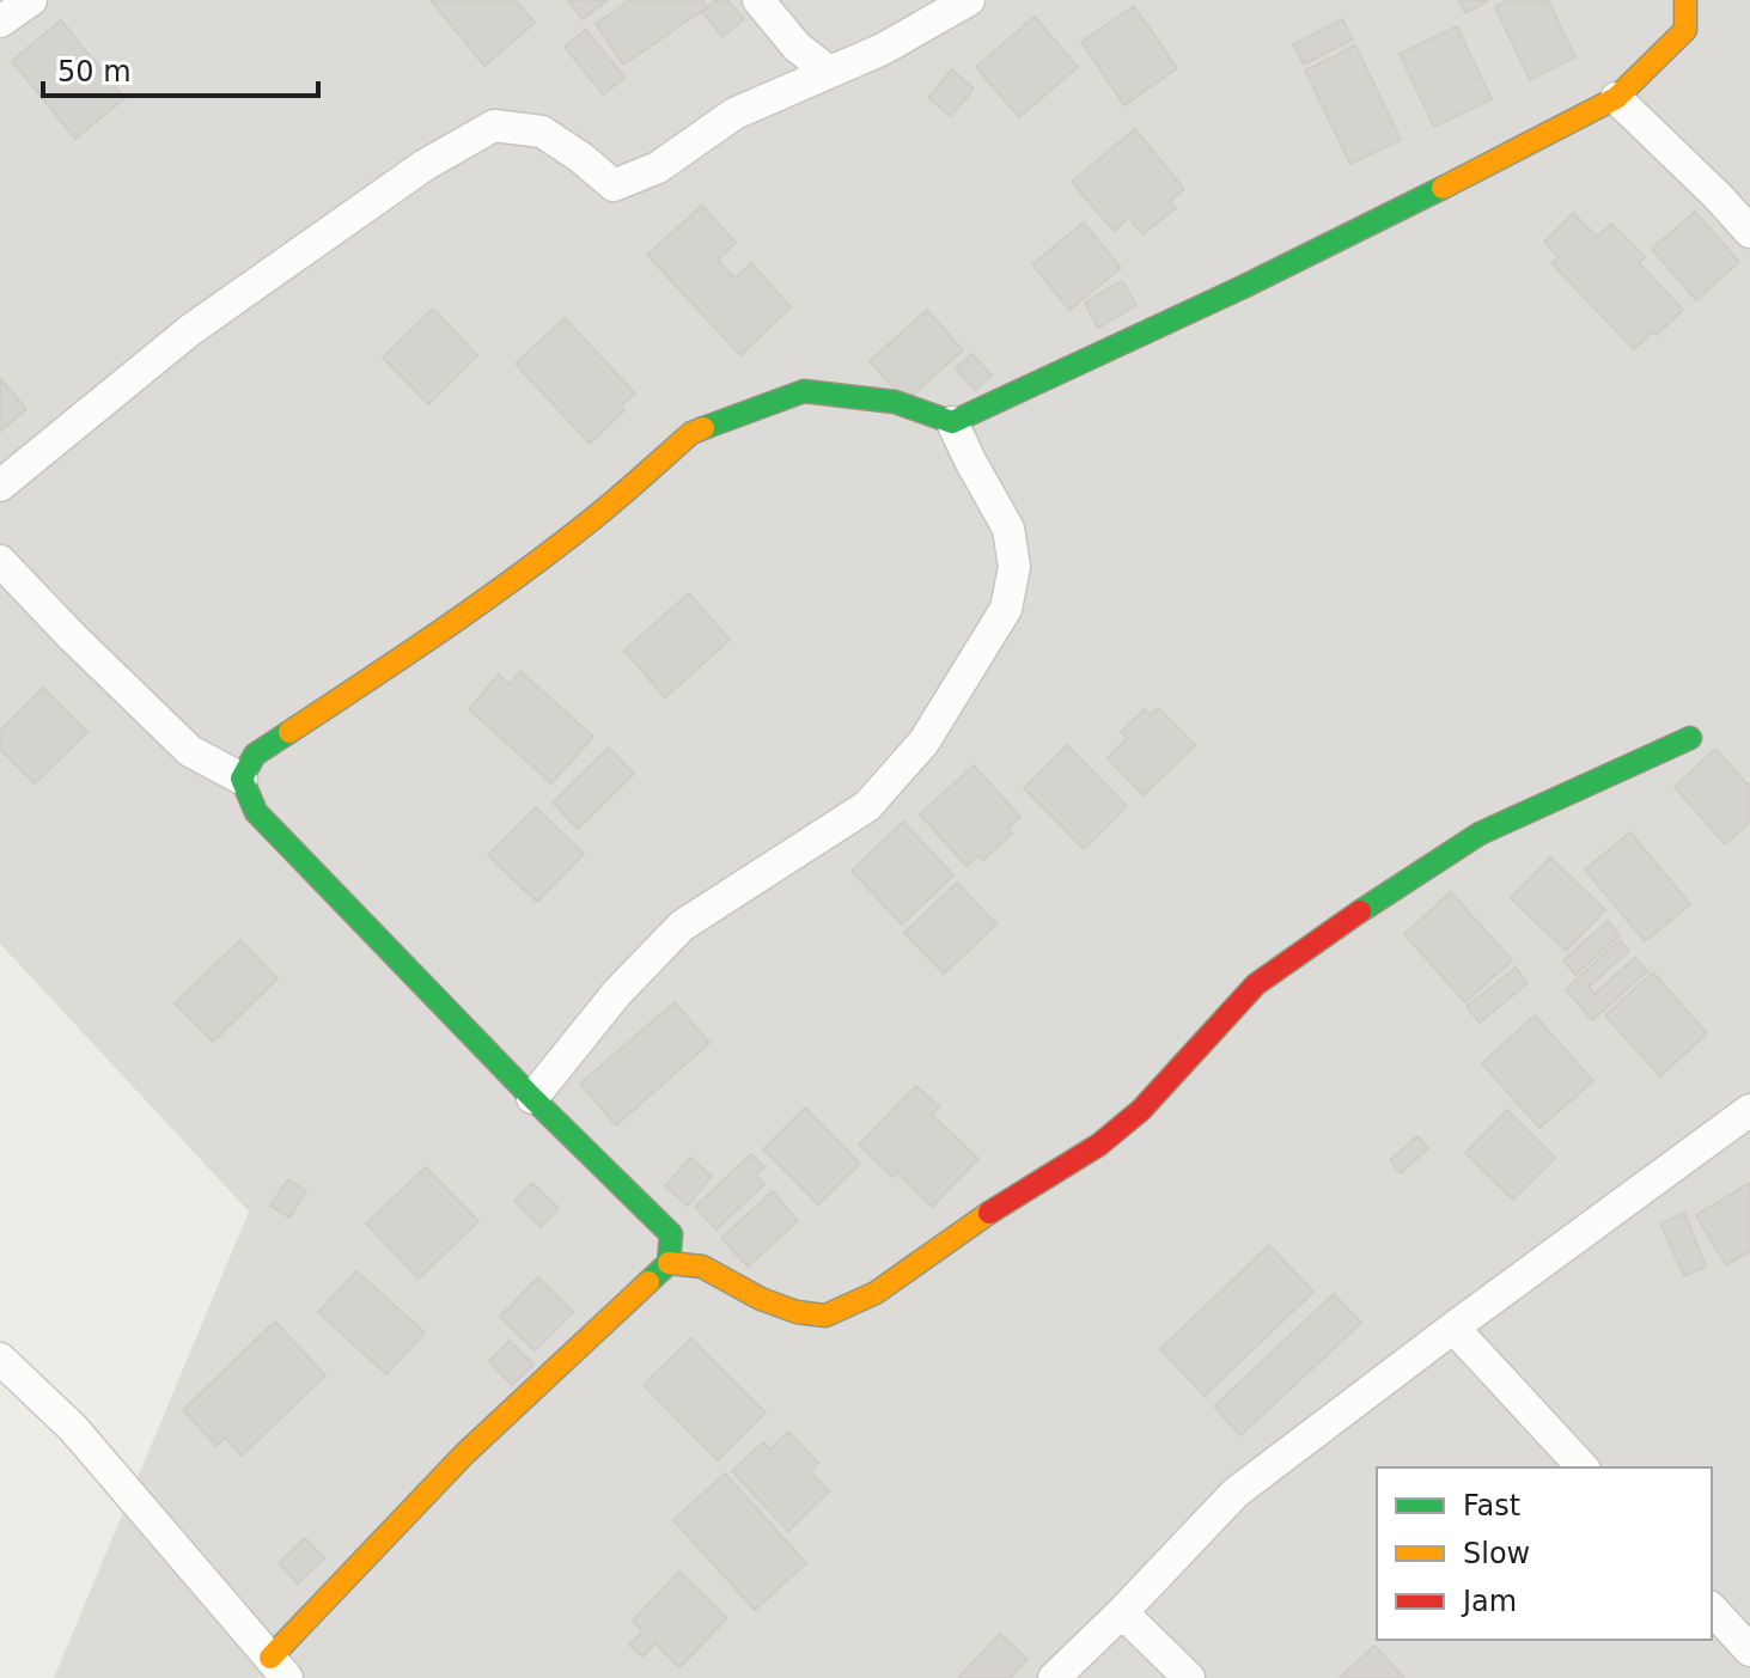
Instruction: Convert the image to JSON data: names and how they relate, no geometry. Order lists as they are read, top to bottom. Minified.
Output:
{"legend":["Fast","Slow","Jam"],"scale_bar":"50 m"}
